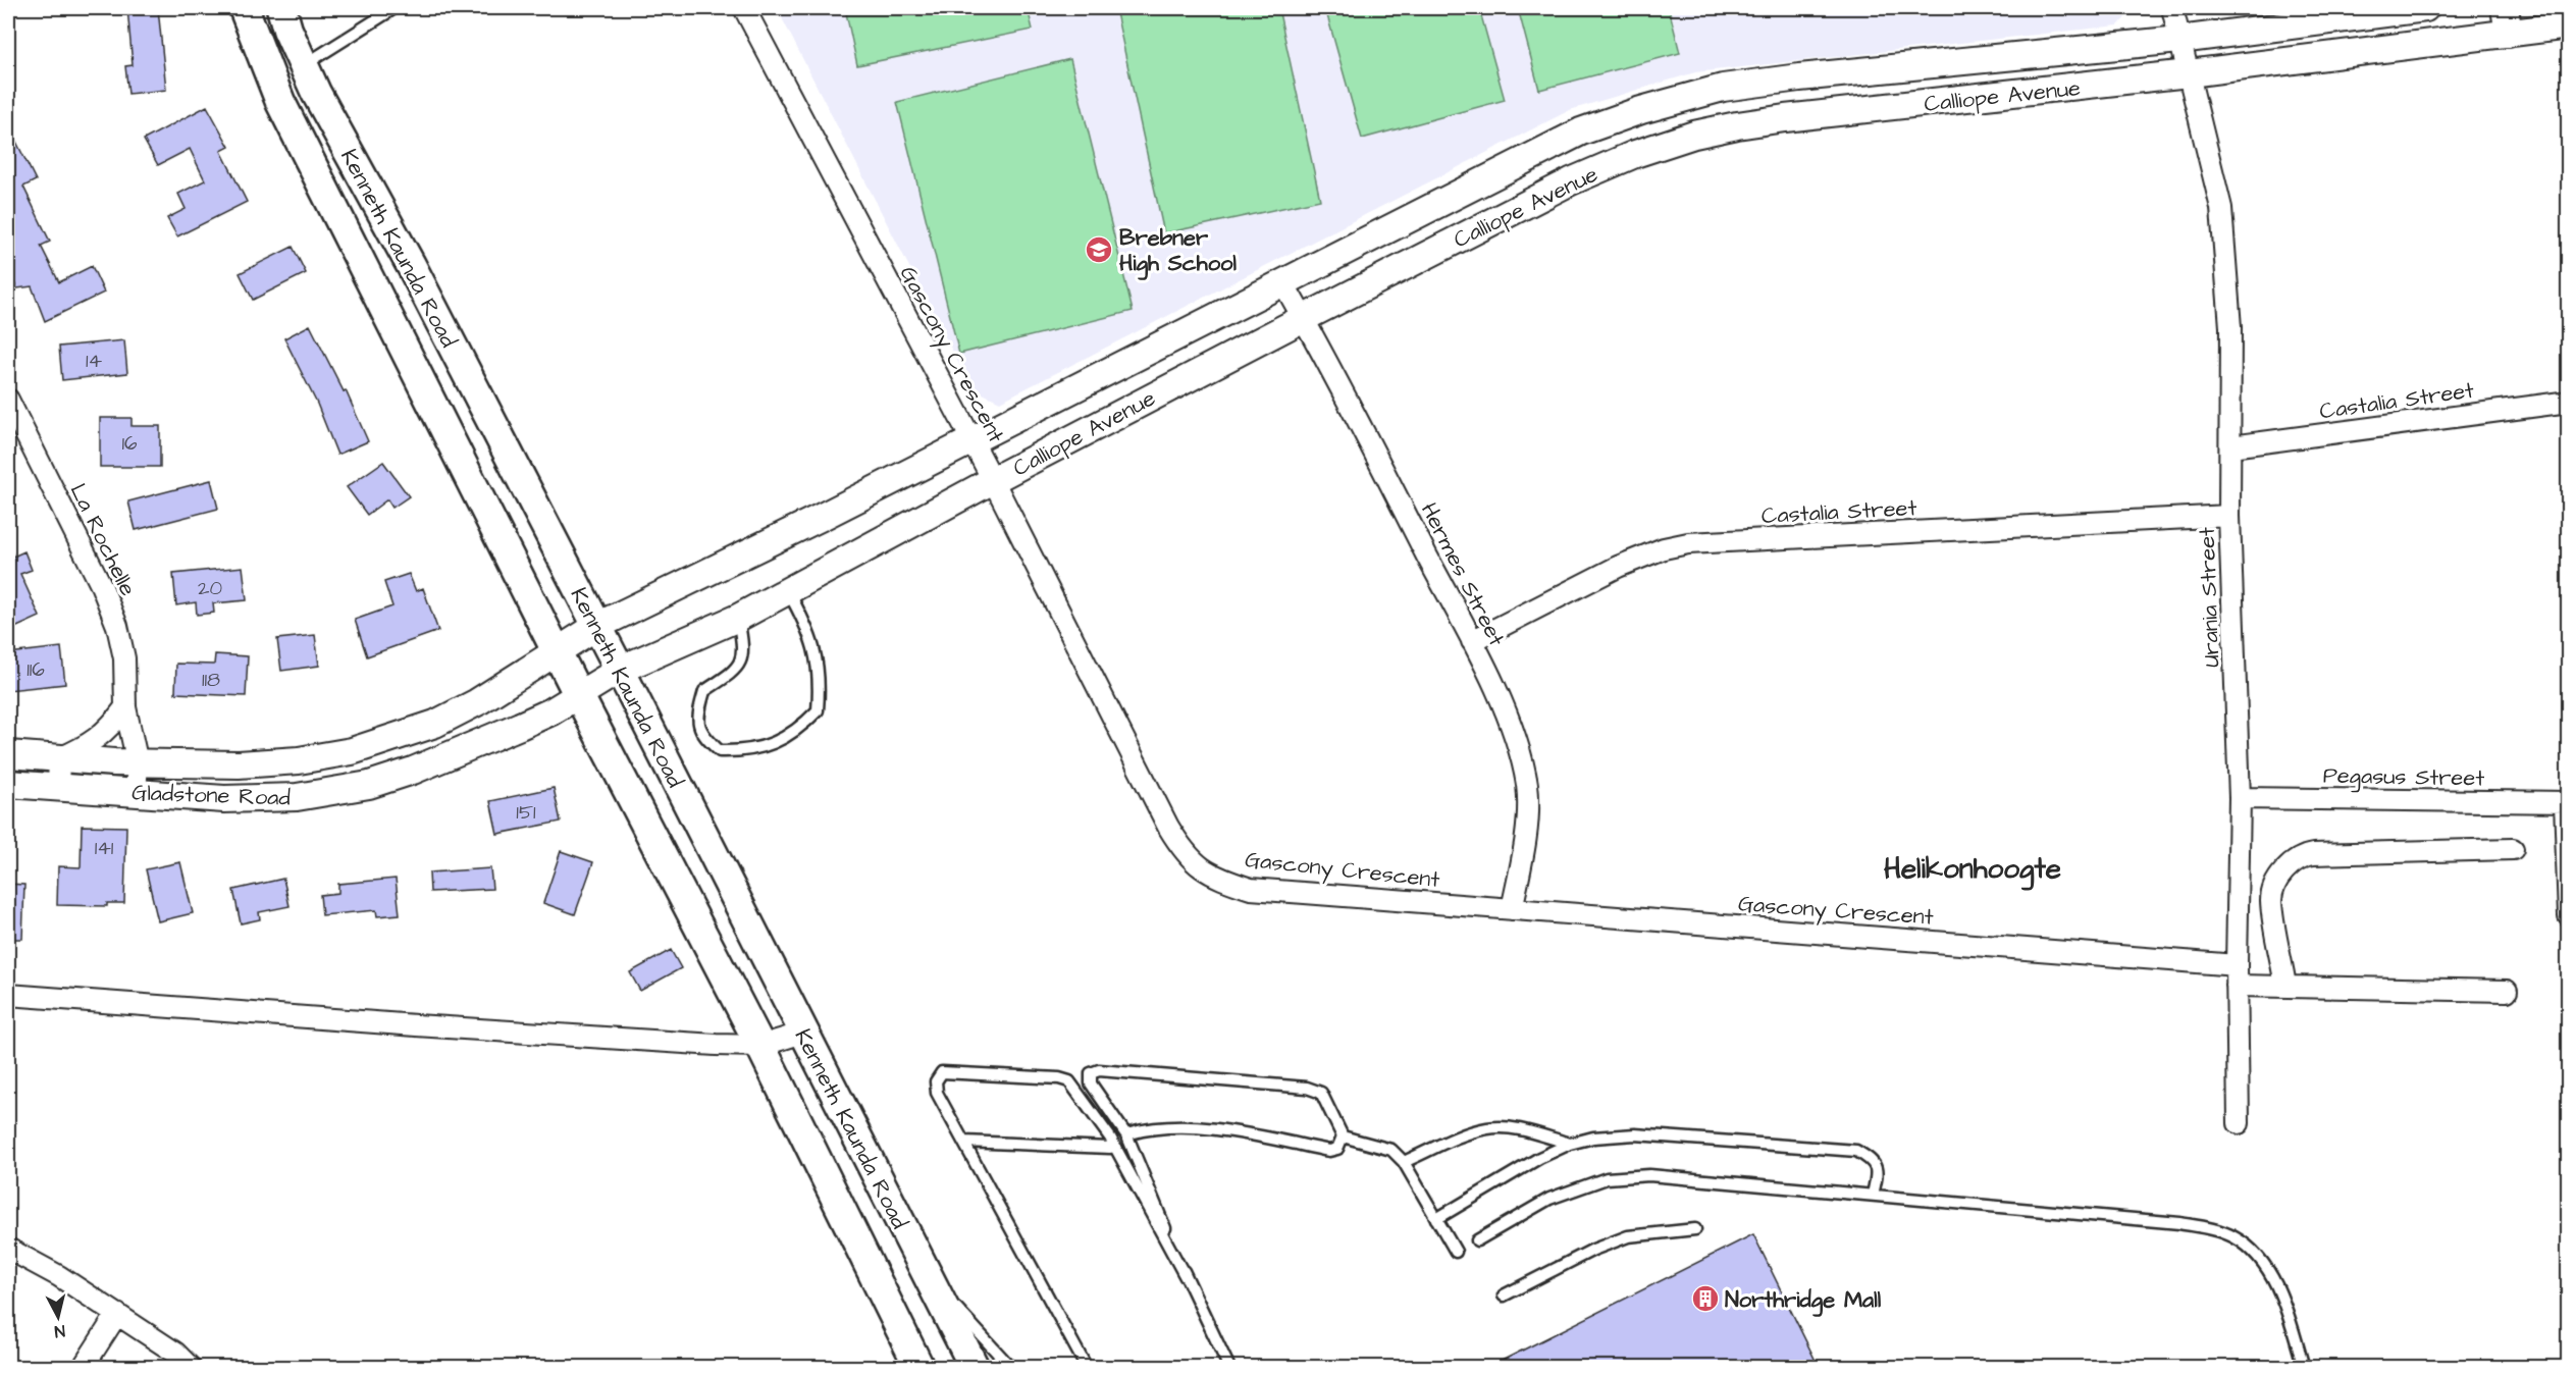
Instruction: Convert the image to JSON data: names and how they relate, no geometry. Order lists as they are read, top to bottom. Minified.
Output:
{"streets":{"main road":["Kenneth Kaunda Road"],"street":["Calliope Avenue","Gascony Crescent","Castalia Street","La Rochelle","Hermes Street","Urania Street","Pegasus Street","Gladstone Road"]},"crossings":[["Calliope Avenue","Kenneth Kaunda Road"],["Calliope Avenue","Gascony Crescent"],["Calliope Avenue","Hermes Street"],["Calliope Avenue","Urania Street"],["Calliope Avenue","Gladstone Road"],["Kenneth Kaunda Road","Gladstone Road"],["Gascony Crescent","Hermes Street"],["Gascony Crescent","Urania Street"],["Castalia Street","Hermes Street"],["Castalia Street","Urania Street"],["La Rochelle","Gladstone Road"],["Urania Street","Pegasus Street"]],"districts":["Helikonhoogte"],"places":{"school or university":["Brebner High School"],"building":["Northridge Mall"]},"house_numbers":["14","16","20","116","118","151","141"],"north":"bottom"}
